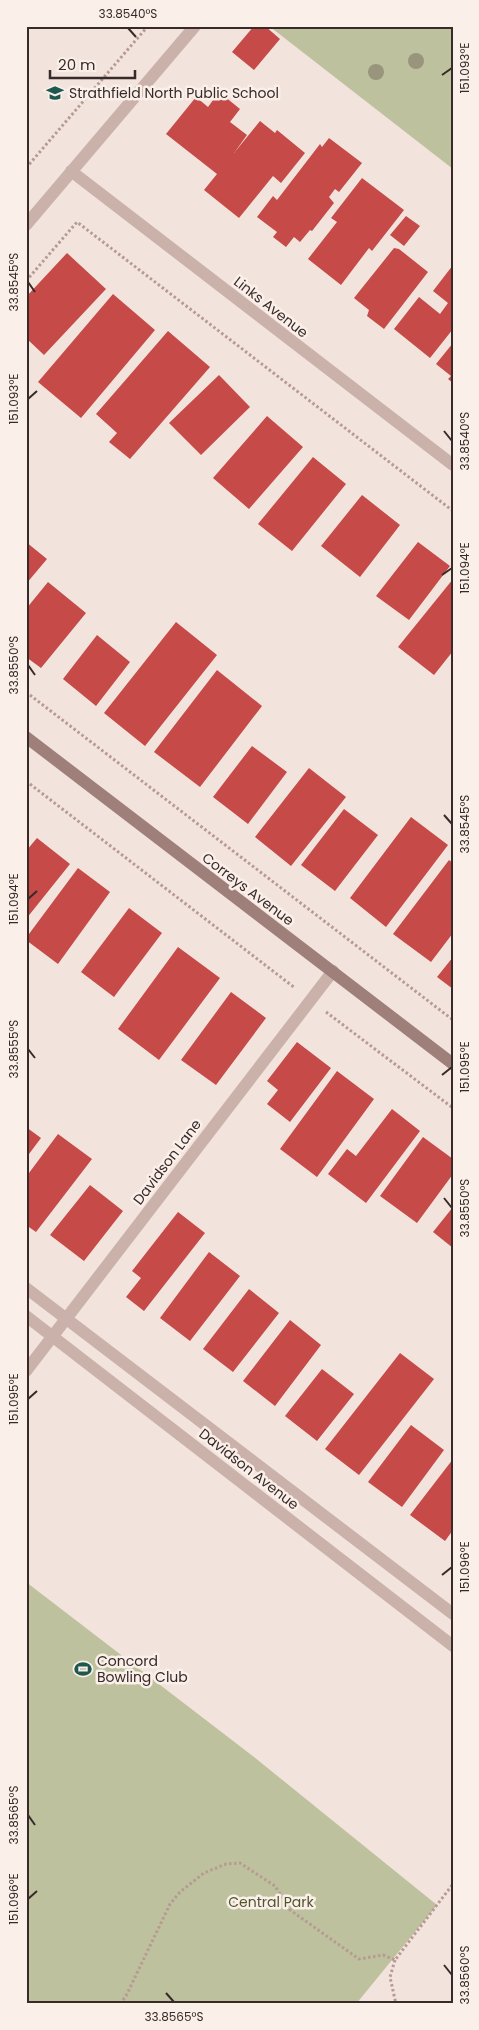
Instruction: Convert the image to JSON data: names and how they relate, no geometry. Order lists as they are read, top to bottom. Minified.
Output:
{"streets":{"street":["Links Avenue","Correys Avenue","Davidson Lane","Davidson Avenue"]},"crossings":[["Correys Avenue","Davidson Lane"],["Davidson Lane","Davidson Avenue"]],"parks":["Central Park"],"places":{"school or university":["Strathfield North Public School"],"sports":["Concord Bowling Club"]},"scale_bar":"20 m","coordinates":["33.8540°S","151.093°E","33.8545°S","151.094°E","33.8550°S","33.8555°S","151.095°E","151.096°E","33.8565°S","33.8560°S"]}
